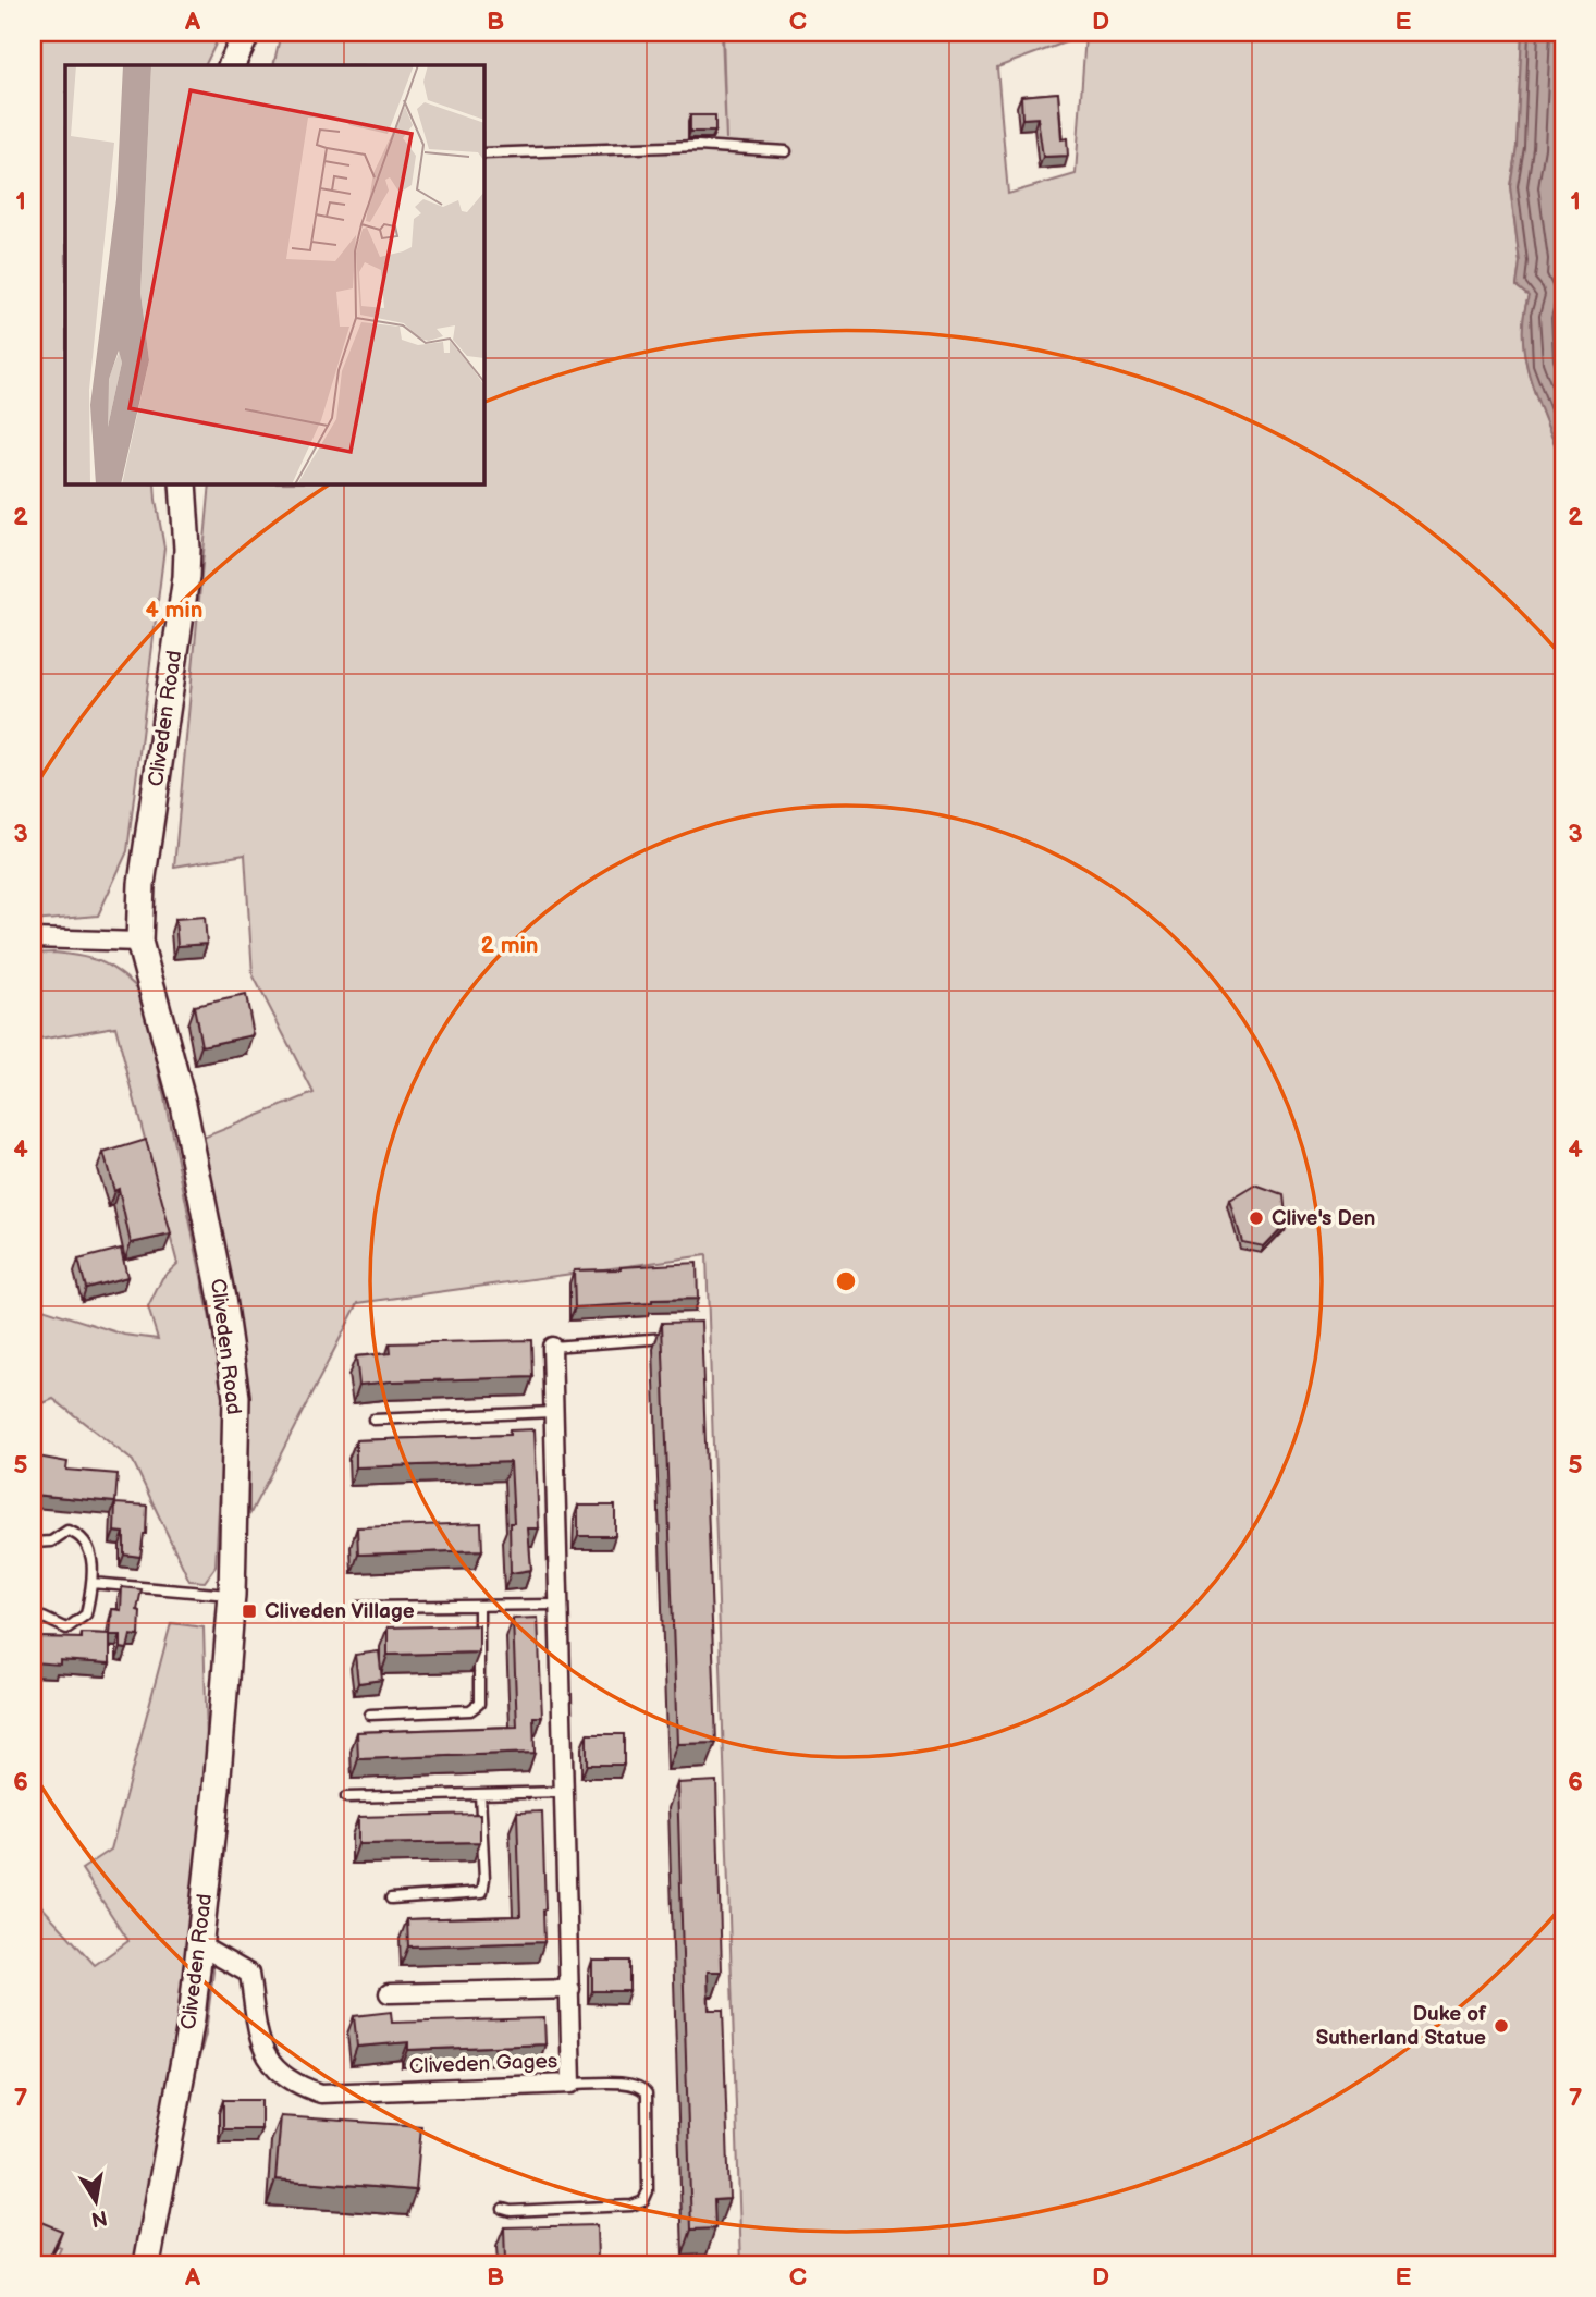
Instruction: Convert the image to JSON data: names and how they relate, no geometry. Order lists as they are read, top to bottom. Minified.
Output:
{"streets":{"street":["Cliveden Road","Cliveden Gages"]},"crossings":[["Cliveden Road","Cliveden Gages"]],"places":{"other":["Clive's Den","Duke of Sutherland Statue"],"transit":["Cliveden Village"]},"north":"bottom","grid":{"columns":["A","B","C","D","E"],"rows":["1","2","3","4","5","6","7"]},"rings":["4 min","2 min"]}
